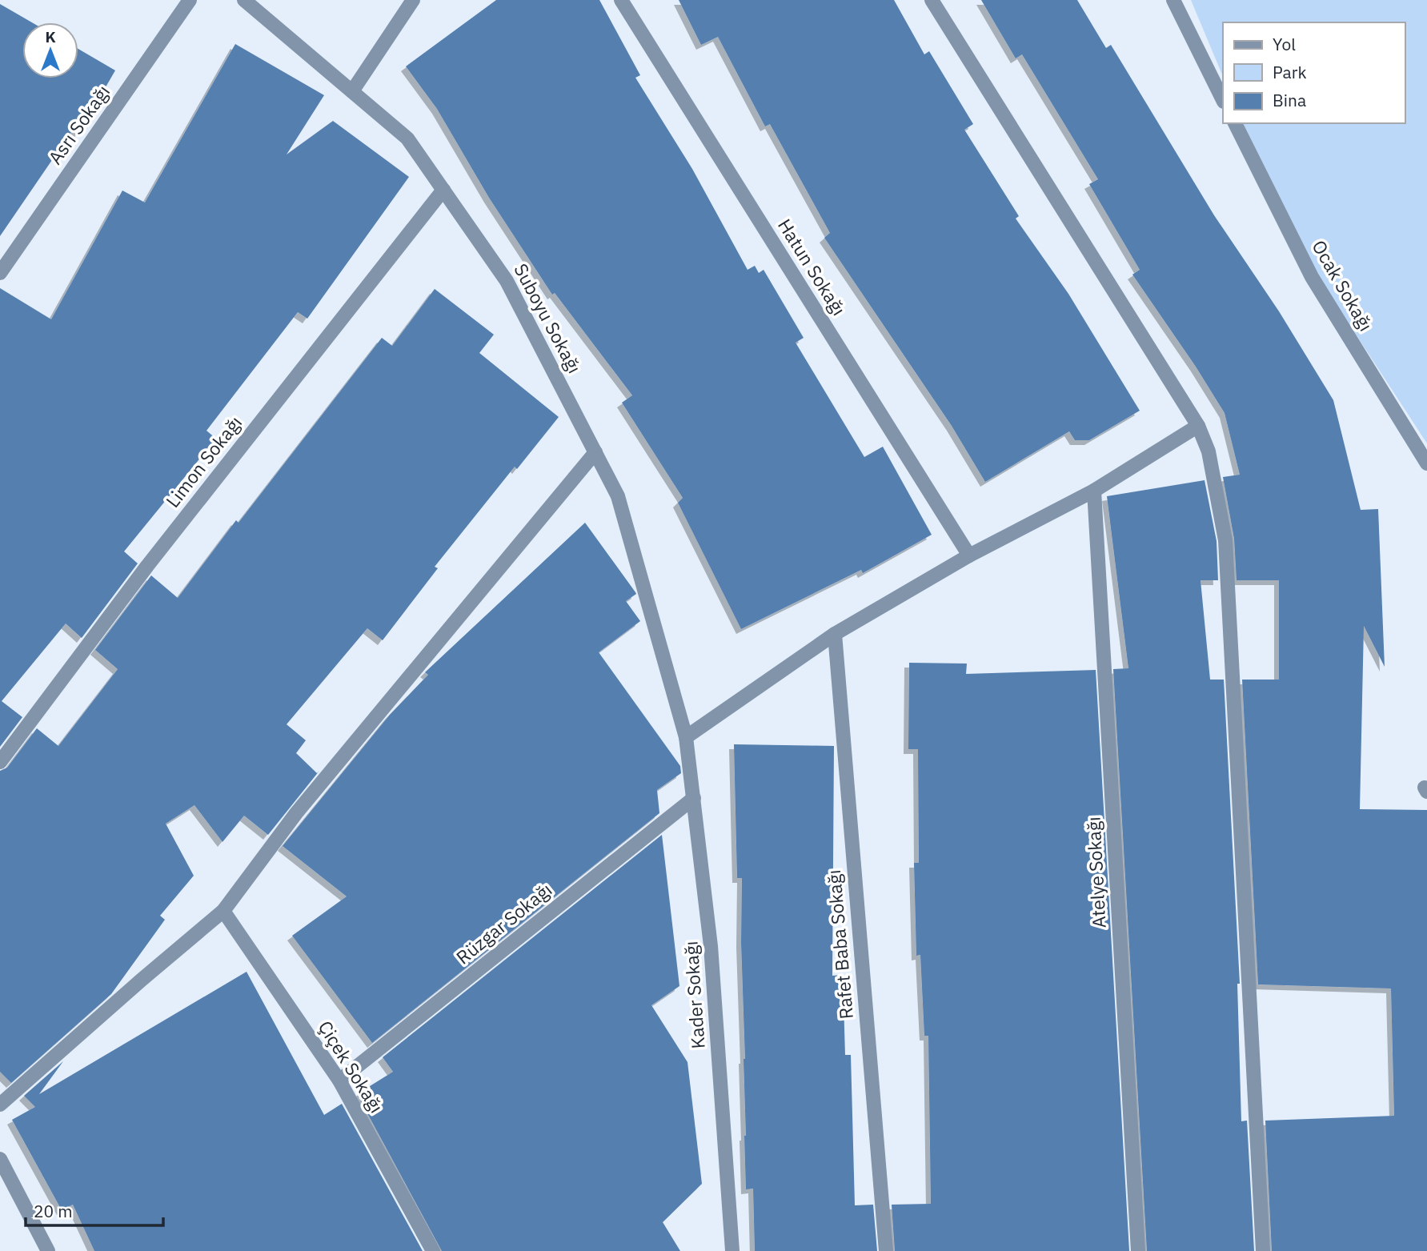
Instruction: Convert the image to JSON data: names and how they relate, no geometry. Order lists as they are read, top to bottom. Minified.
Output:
{"streets":{"street":["Asrı Sokağı","Hatun Sokağı","Ocak Sokağı","Suboyu Sokağı","Limon Sokağı","Atelye Sokağı","Rüzgar Sokağı","Rafet Baba Sokağı","Kader Sokağı","Çiçek Sokağı"]},"crossings":[["Suboyu Sokağı","Limon Sokağı"],["Suboyu Sokağı","Kader Sokağı"],["Rüzgar Sokağı","Kader Sokağı"],["Rüzgar Sokağı","Çiçek Sokağı"]],"legend":["Yol","Park","Bina"],"scale_bar":"20 m","north":"top"}
